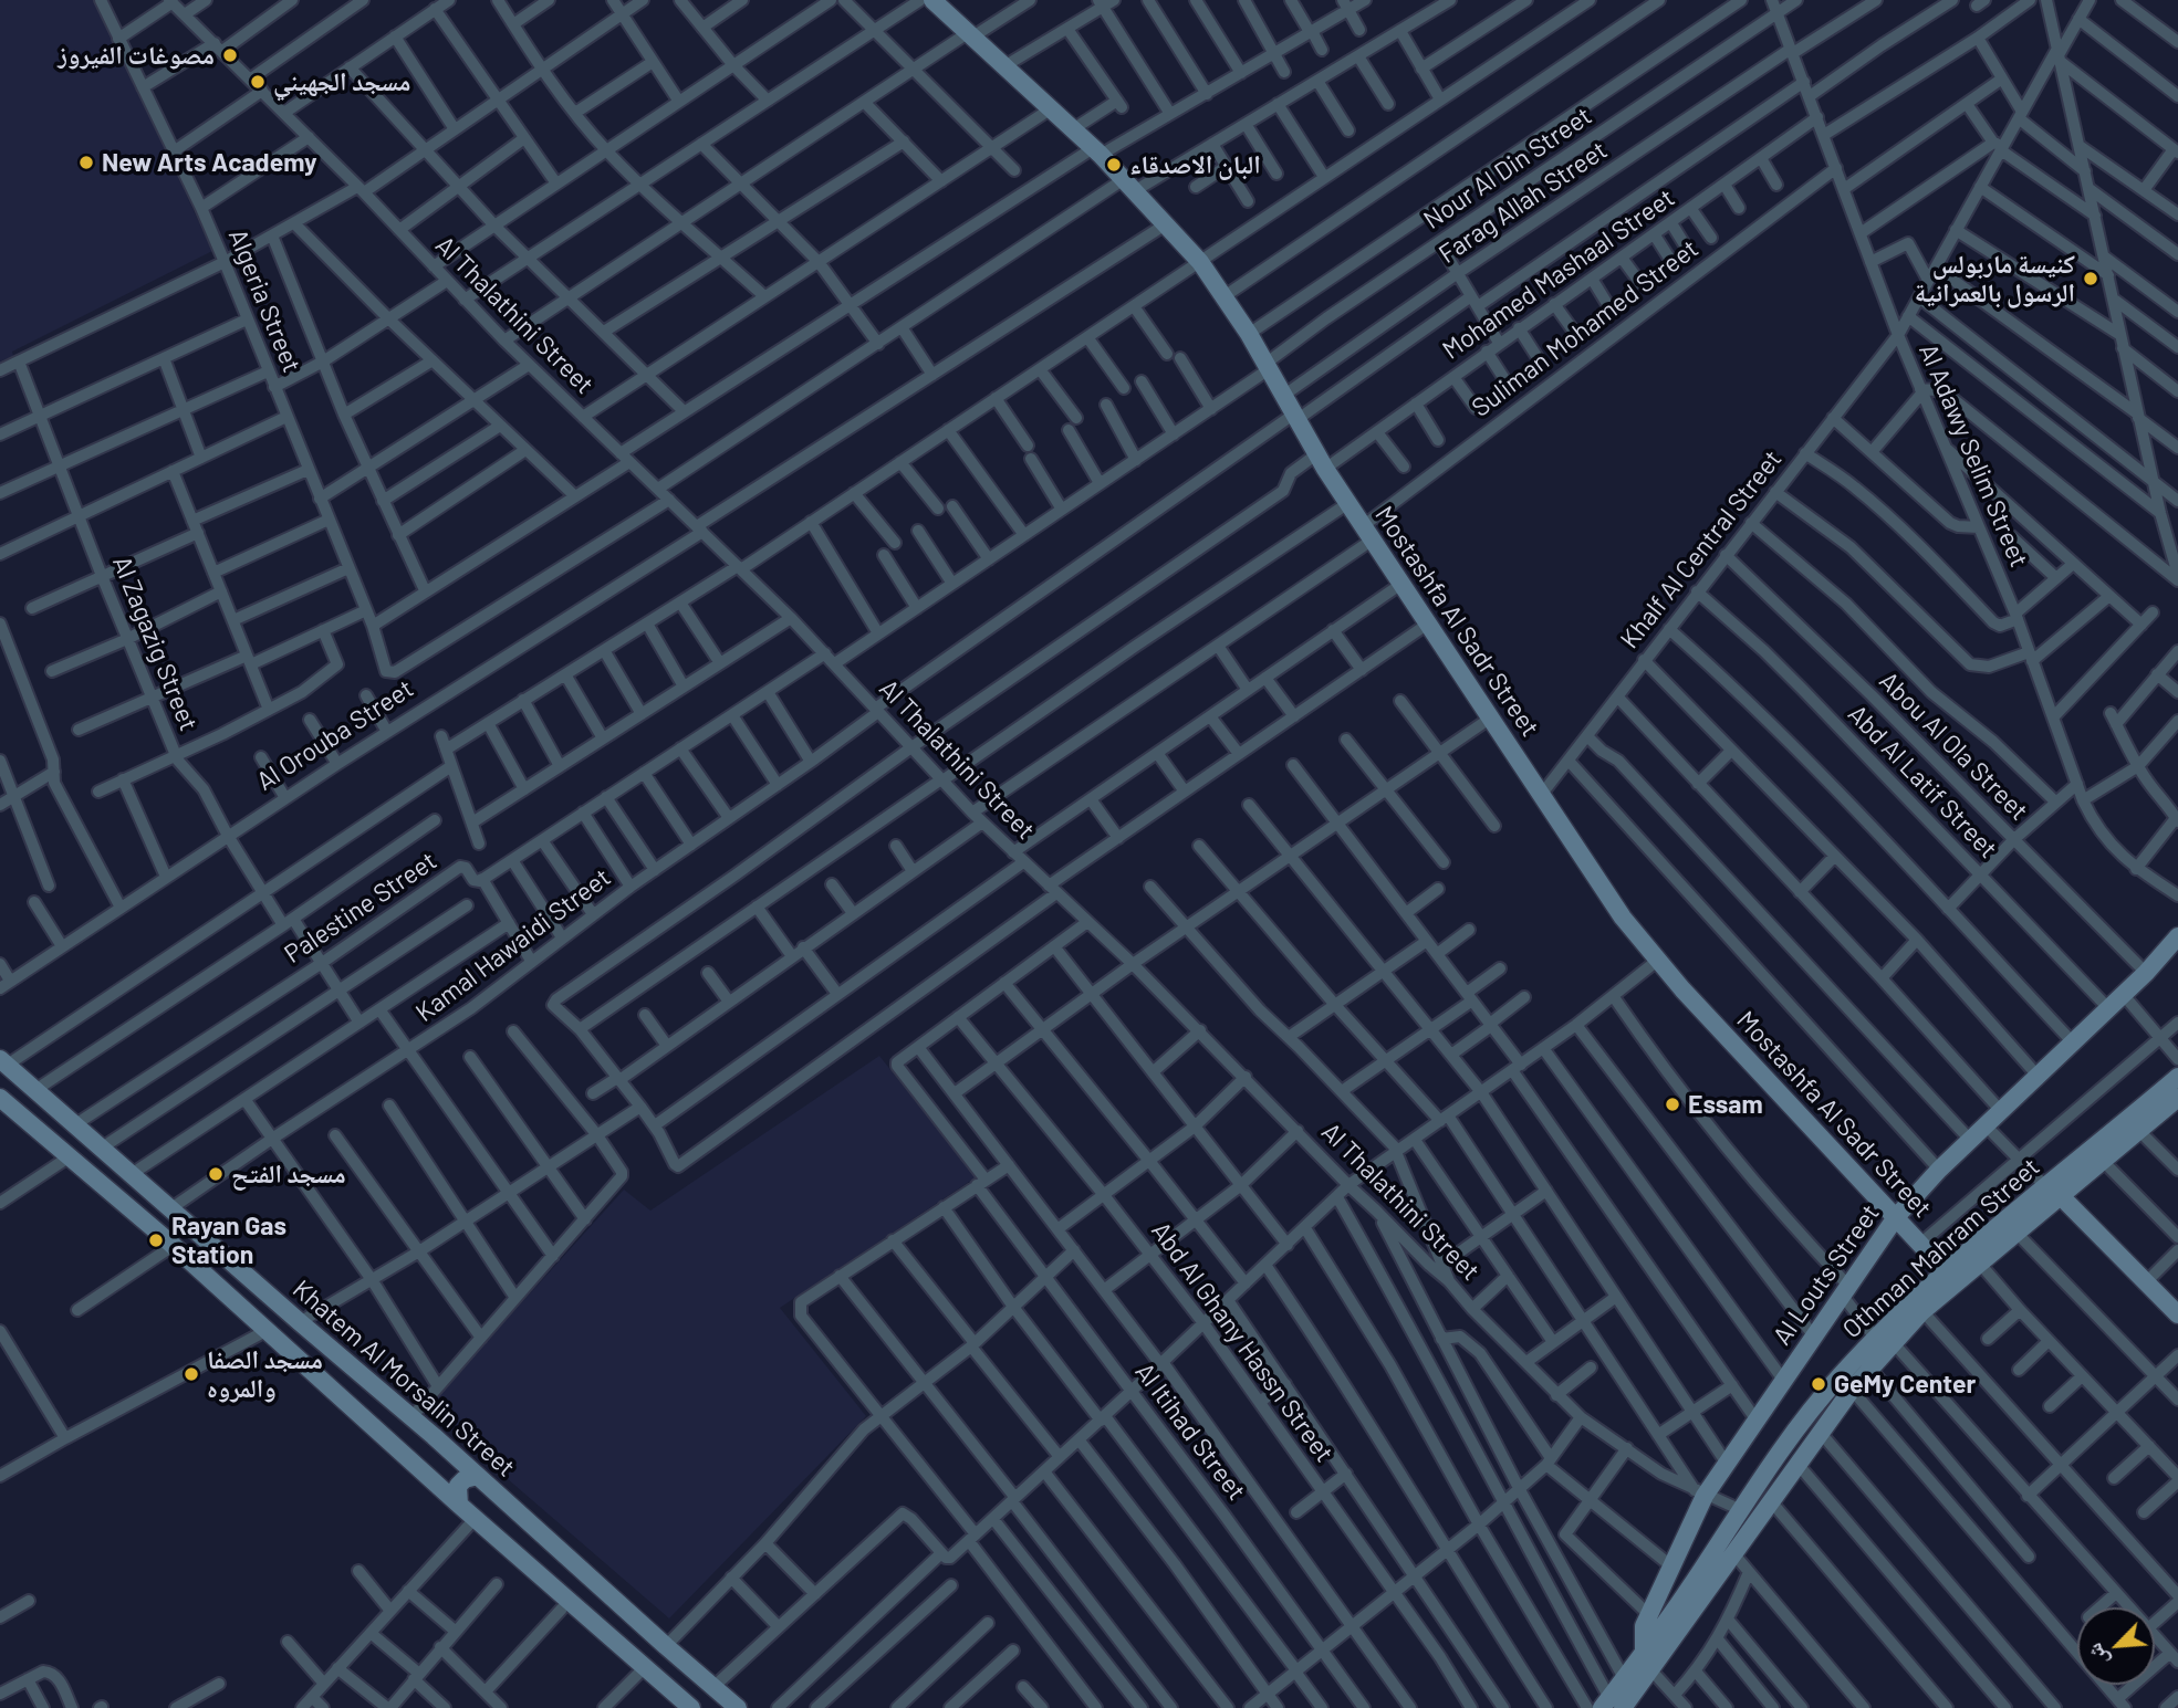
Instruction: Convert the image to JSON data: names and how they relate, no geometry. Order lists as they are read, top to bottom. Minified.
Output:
{"streets":{"main road":["Mostashfa Al Sadr Street","Othman Mahram Street","Al Louts Street","Khatem Al Morsalin Street"],"street":["Nour Al Din Street","Farag Allah Street","Mohamed Mashaal Street","Algeria Street","Al Thalathini Street","Suliman Mohamed Street","Al Adawy Selim Street","Khalf Al Central Street","Al Zagazig Street","Al Orouba Street","Abou Al Ola Street","Abd Al Latif Street","Palestine Street","Kamal Hawaidi Street","Abd Al Ghany Hassn Street","Al Itihad Street"]},"crossings":[["Nour Al Din Street","Al Thalathini Street"],["Nour Al Din Street","Al Adawy Selim Street"],["Nour Al Din Street","Mostashfa Al Sadr Street"],["Farag Allah Street","Al Adawy Selim Street"],["Farag Allah Street","Mostashfa Al Sadr Street"],["Mohamed Mashaal Street","Al Thalathini Street"],["Mohamed Mashaal Street","Al Adawy Selim Street"],["Mohamed Mashaal Street","Mostashfa Al Sadr Street"],["Algeria Street","Al Thalathini Street"],["Al Thalathini Street","Suliman Mohamed Street"],["Al Thalathini Street","Al Orouba Street"],["Al Thalathini Street","Kamal Hawaidi Street"],["Al Thalathini Street","Othman Mahram Street"],["Al Thalathini Street","Al Louts Street"],["Suliman Mohamed Street","Al Adawy Selim Street"],["Suliman Mohamed Street","Mostashfa Al Sadr Street"],["Al Adawy Selim Street","Khalf Al Central Street"],["Al Adawy Selim Street","Kamal Hawaidi Street"],["Khalf Al Central Street","Mostashfa Al Sadr Street"],["Khalf Al Central Street","Abou Al Ola Street"],["Khalf Al Central Street","Abd Al Latif Street"],["Mostashfa Al Sadr Street","Al Orouba Street"],["Mostashfa Al Sadr Street","Kamal Hawaidi Street"],["Mostashfa Al Sadr Street","Othman Mahram Street"],["Mostashfa Al Sadr Street","Al Louts Street"],["Al Zagazig Street","Al Orouba Street"],["Al Zagazig Street","Palestine Street"],["Abou Al Ola Street","Al Louts Street"],["Abd Al Latif Street","Al Louts Street"],["Palestine Street","Khatem Al Morsalin Street"],["Kamal Hawaidi Street","Khatem Al Morsalin Street"],["Othman Mahram Street","Al Louts Street"]],"places":["مصوغات الفيروز","مسجد الجهيني","New Arts Academy","البان الاصدقاء","كنيسة ماربولس الرسول بالعمرانية","Essam","مسجد الفتح","Rayan Gas Station","مسجد الصفا والمروه","GeMy Center"],"north":"bottom left"}
